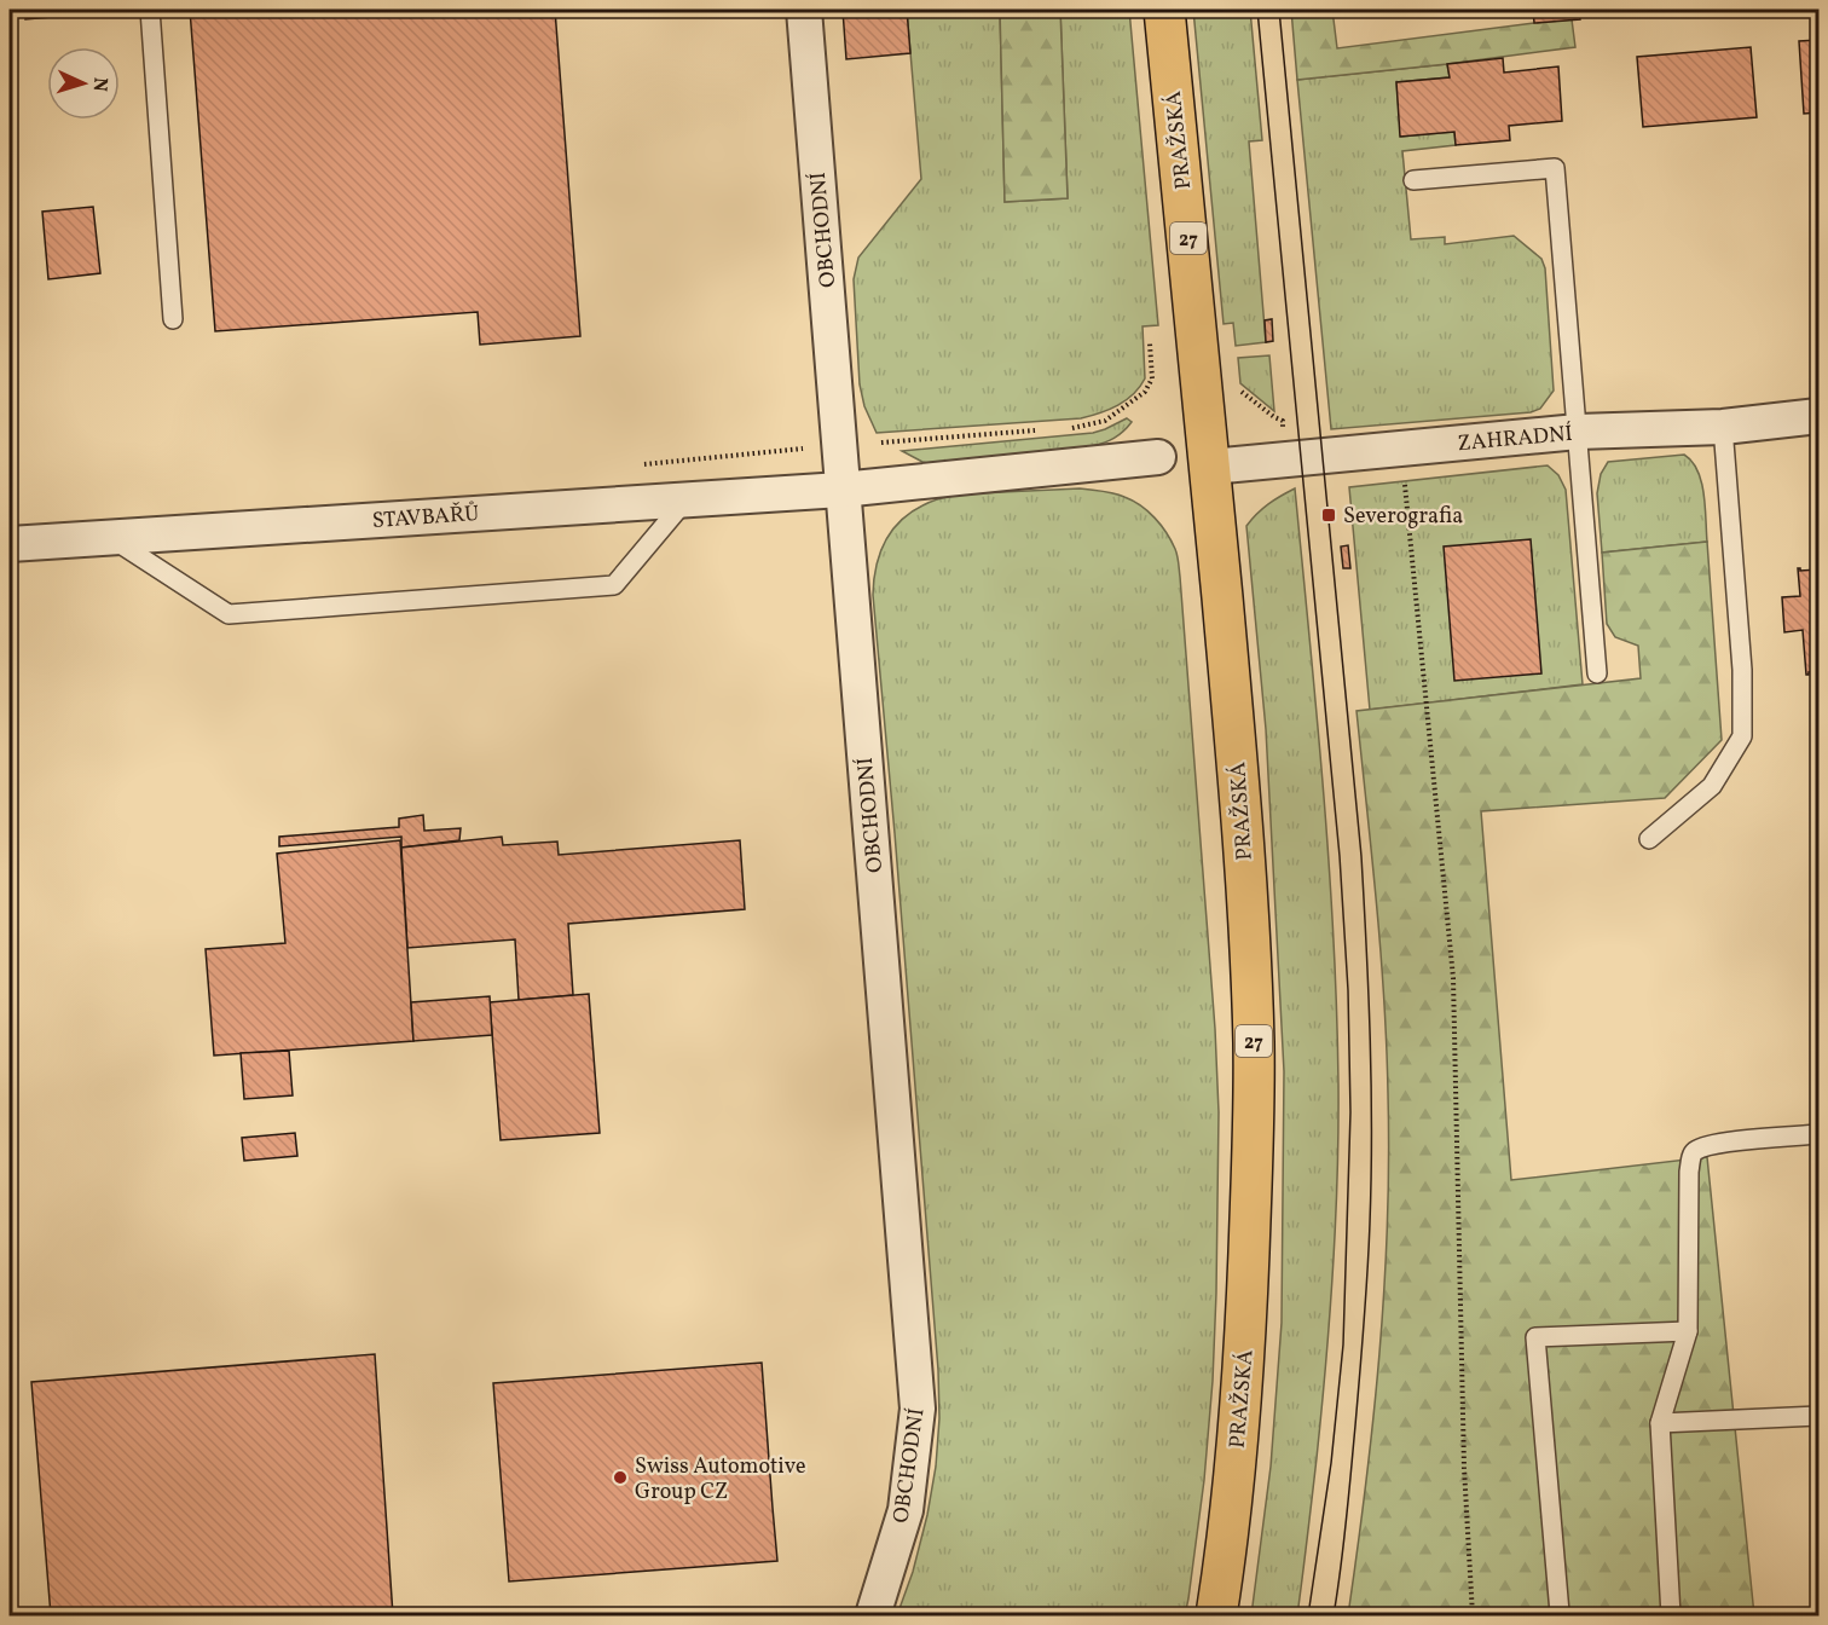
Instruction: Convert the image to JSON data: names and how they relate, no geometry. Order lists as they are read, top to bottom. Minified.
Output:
{"streets":{"main road":["PRAŽSKÁ","27"],"street":["OBCHODNÍ","ZAHRADNÍ","STAVBAŘŮ"]},"crossings":[["PRAŽSKÁ","ZAHRADNÍ"],["OBCHODNÍ","STAVBAŘŮ"]],"places":{"transit":["Severografia"],"other":["Swiss Automotive Group CZ"]},"north":"right"}
